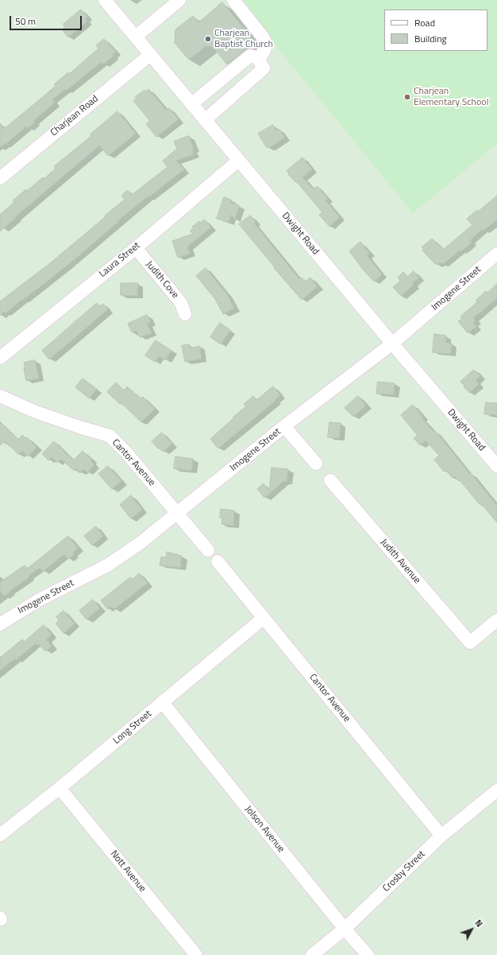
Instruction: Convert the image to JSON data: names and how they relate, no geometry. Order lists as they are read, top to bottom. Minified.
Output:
{"streets":{"street":["Charjean Road","Dwight Road","Laura Street","Judith Cove","Imogene Street","Cantor Avenue","Judith Avenue","Long Street","Jolson Avenue","Nott Avenue","Crosby Street"]},"crossings":[["Charjean Road","Dwight Road"],["Dwight Road","Laura Street"],["Dwight Road","Imogene Street"],["Laura Street","Judith Cove"],["Imogene Street","Cantor Avenue"],["Cantor Avenue","Long Street"],["Cantor Avenue","Crosby Street"],["Long Street","Jolson Avenue"],["Long Street","Nott Avenue"],["Jolson Avenue","Crosby Street"]],"places":["Charjean Baptist Church","Charjean Elementary School"],"legend":["Road","Building"],"scale_bar":"50 m","north":"top right"}
